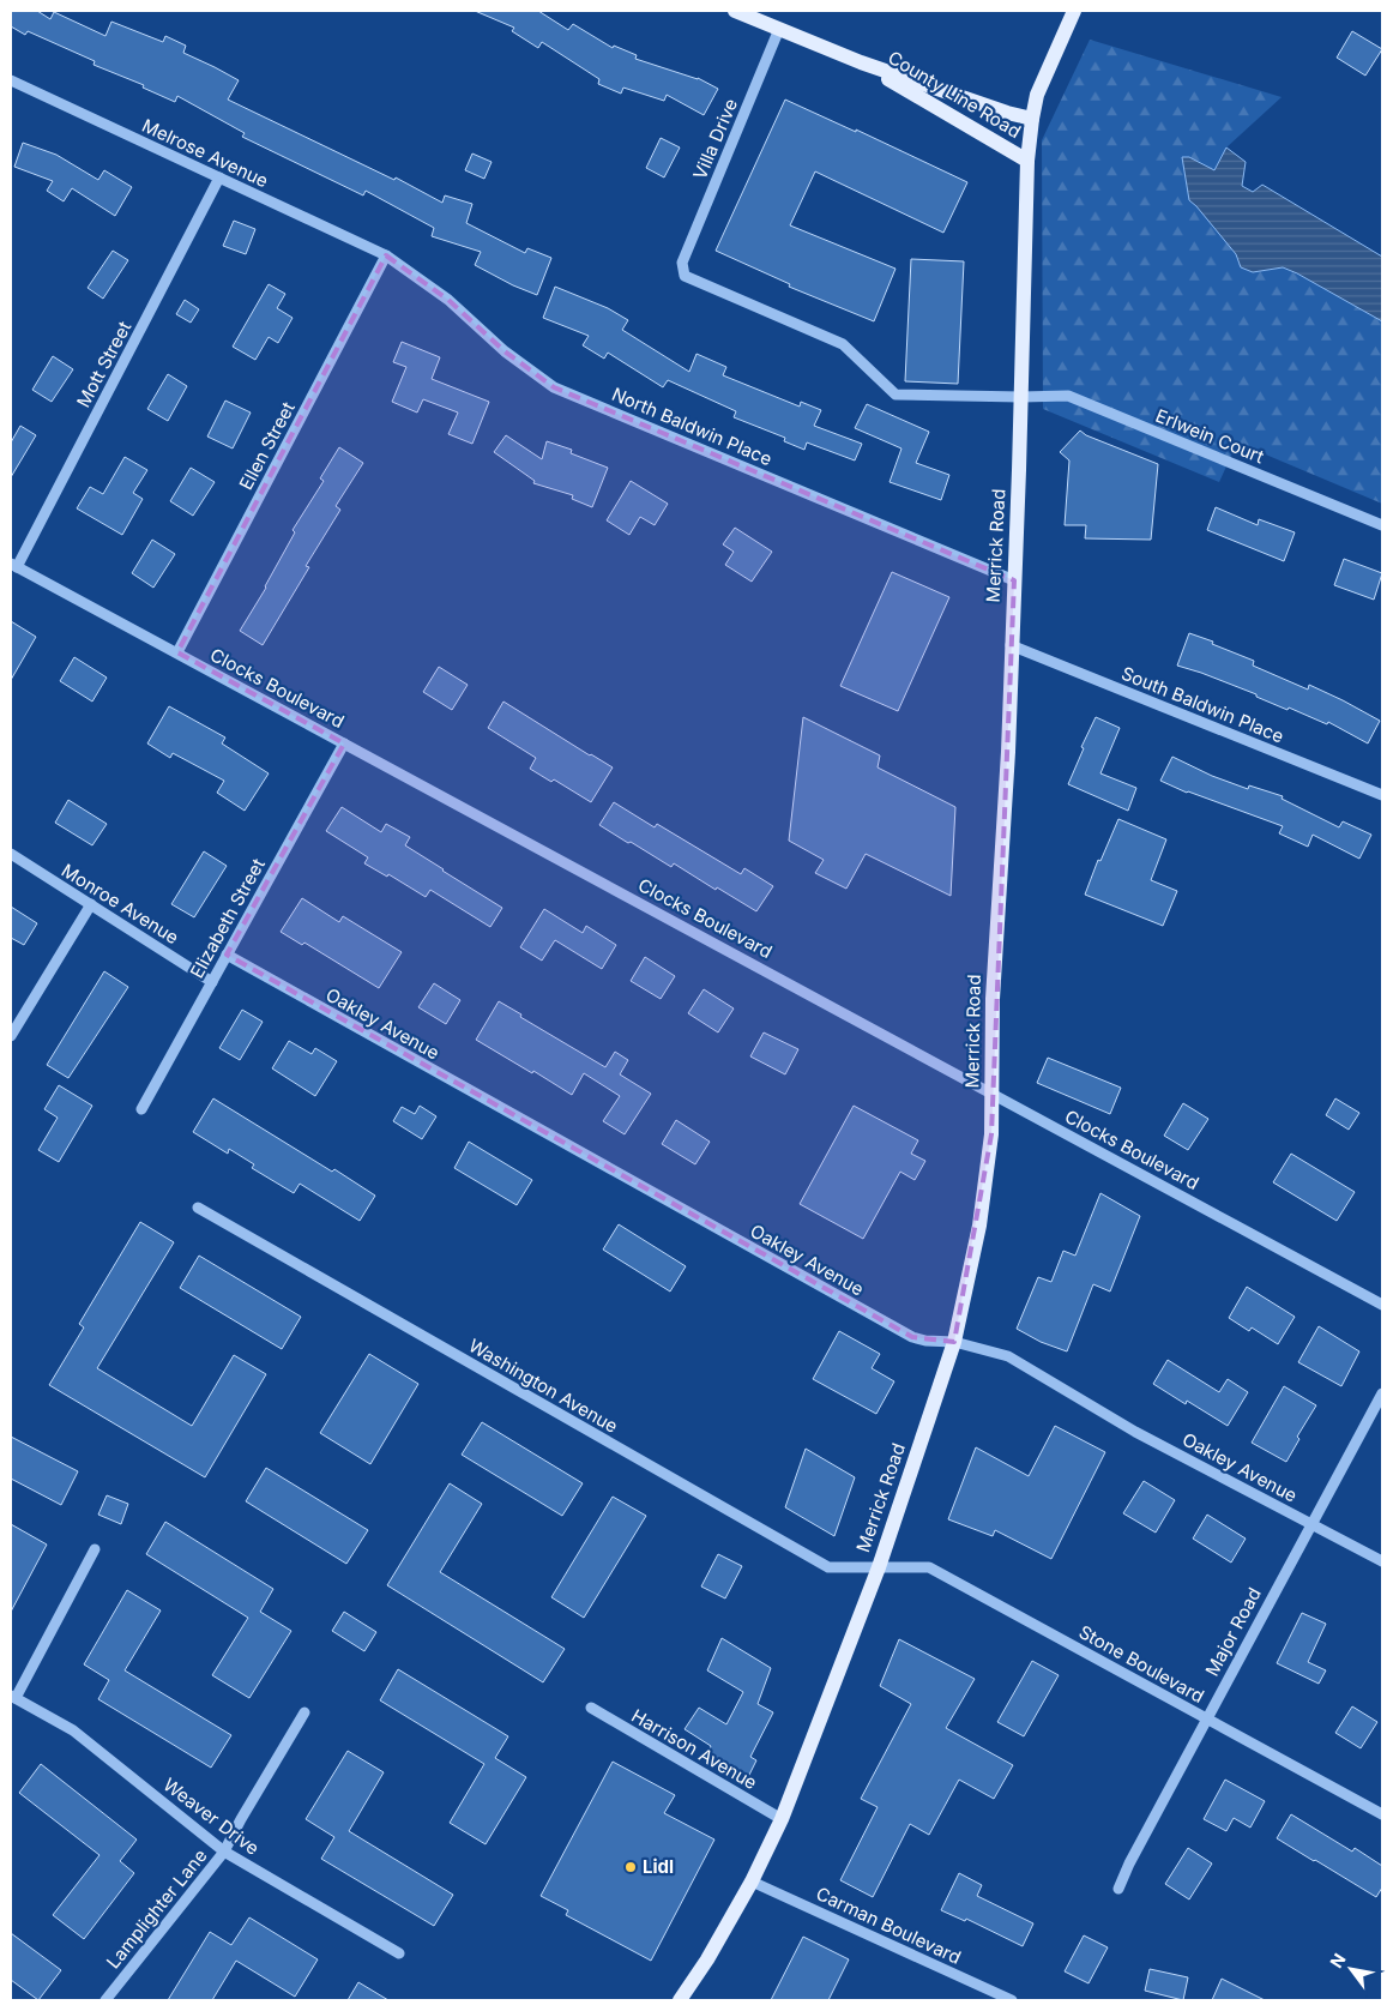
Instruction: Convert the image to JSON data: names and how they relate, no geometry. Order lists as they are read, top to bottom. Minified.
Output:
{"streets":{"main road":["County Line Road","Merrick Road"],"street":["Villa Drive","Melrose Avenue","Mott Street","North Baldwin Place","Erlwein Court","Ellen Street","Clocks Boulevard","South Baldwin Place","Monroe Avenue","Elizabeth Street","Oakley Avenue","Washington Avenue","Major Road","Stone Boulevard","Harrison Avenue","Weaver Drive","Lamplighter Lane","Carman Boulevard"]},"crossings":[["County Line Road","Villa Drive"],["County Line Road","Merrick Road"],["Villa Drive","Erlwein Court"],["Villa Drive","Merrick Road"],["Melrose Avenue","Mott Street"],["Melrose Avenue","North Baldwin Place"],["Melrose Avenue","Ellen Street"],["Mott Street","Clocks Boulevard"],["North Baldwin Place","Ellen Street"],["North Baldwin Place","Merrick Road"],["Erlwein Court","Merrick Road"],["Ellen Street","Clocks Boulevard"],["Merrick Road","Clocks Boulevard"],["Merrick Road","South Baldwin Place"],["Merrick Road","Oakley Avenue"],["Merrick Road","Washington Avenue"],["Merrick Road","Stone Boulevard"],["Merrick Road","Harrison Avenue"],["Merrick Road","Carman Boulevard"],["Clocks Boulevard","Elizabeth Street"],["Monroe Avenue","Elizabeth Street"],["Elizabeth Street","Oakley Avenue"],["Oakley Avenue","Major Road"],["Washington Avenue","Stone Boulevard"],["Major Road","Stone Boulevard"],["Weaver Drive","Lamplighter Lane"]],"places":["Lidl"],"north":"top left"}
